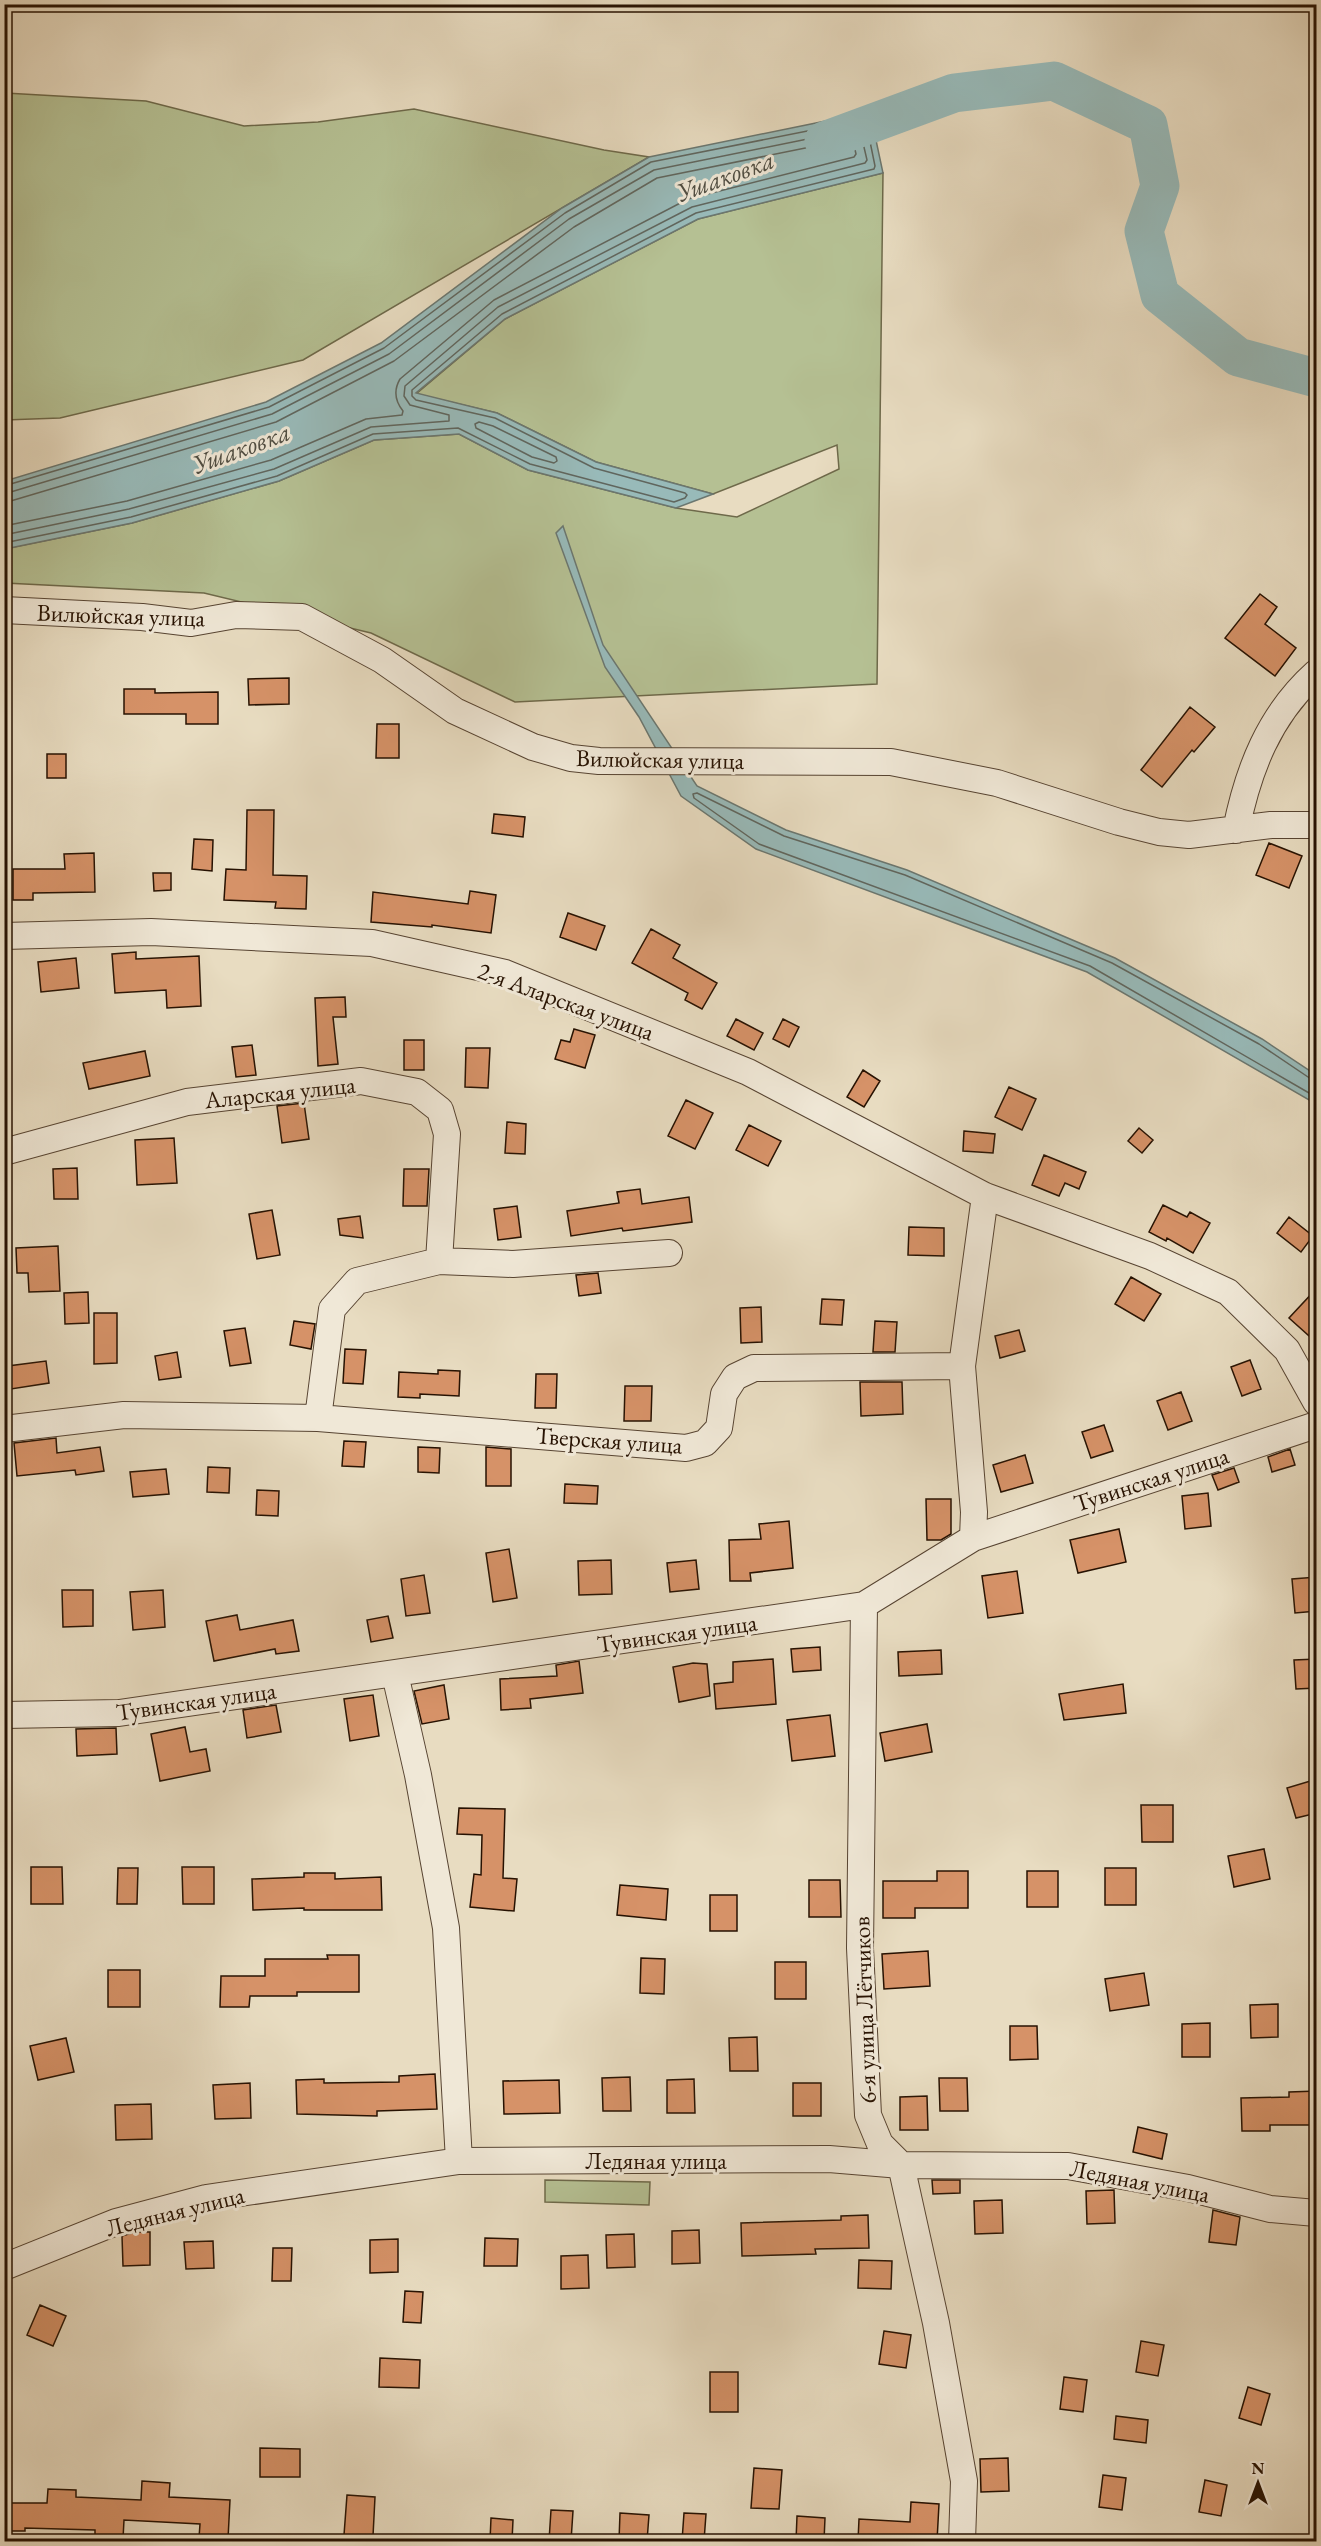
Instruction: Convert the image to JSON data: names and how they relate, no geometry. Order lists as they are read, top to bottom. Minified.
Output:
{"streets":{"street":["Вилюйская улица","2-я Аларская улица","Аларская улица","Тверская улица","Тувинская улица","6-я улица Лётчиков","Ледяная улица"]},"crossings":[["Тувинская улица","6-я улица Лётчиков"],["6-я улица Лётчиков","Ледяная улица"]],"water":["Ушаковка"],"north":"top"}
